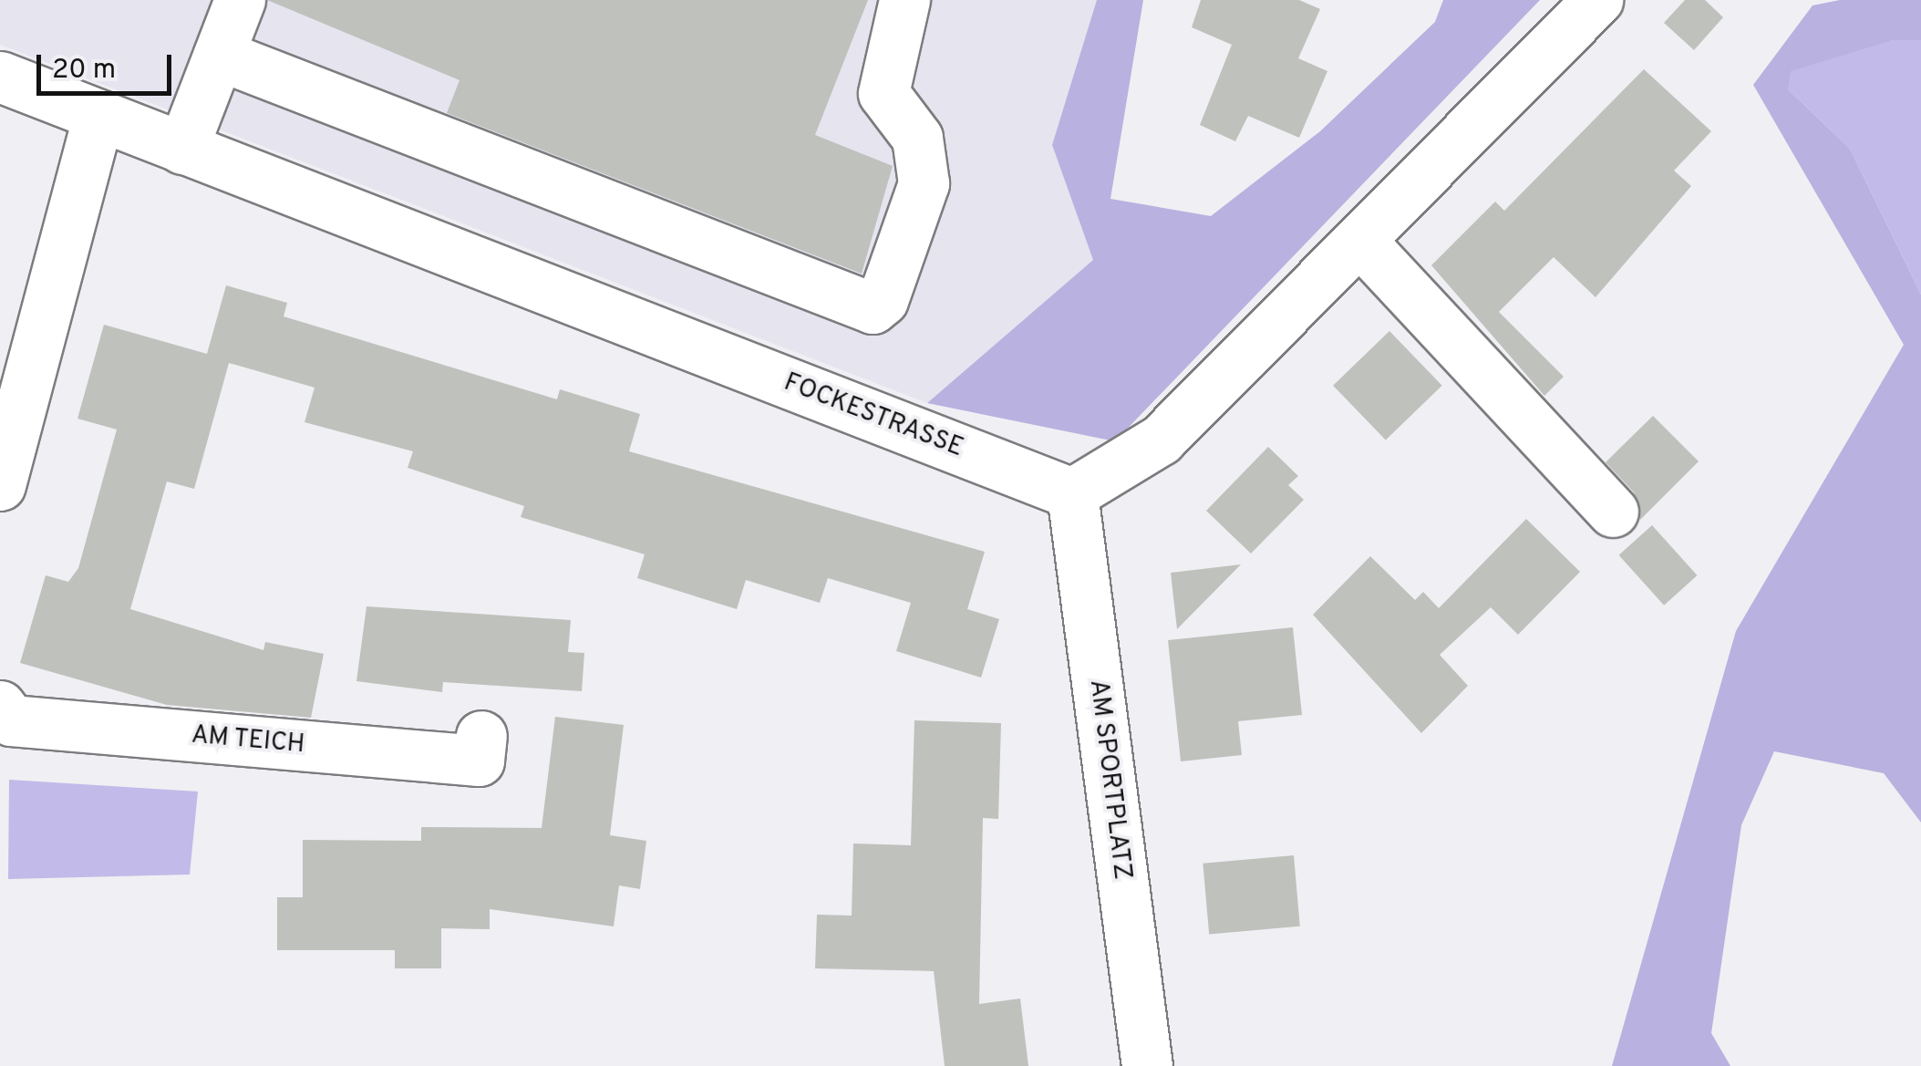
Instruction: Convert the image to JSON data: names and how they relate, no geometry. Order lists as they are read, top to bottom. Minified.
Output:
{"streets":{"street":["FOCKESTRASSE","AM TEICH","AM SPORTPLATZ"]},"crossings":[["FOCKESTRASSE","AM SPORTPLATZ"]],"scale_bar":"20 m"}
